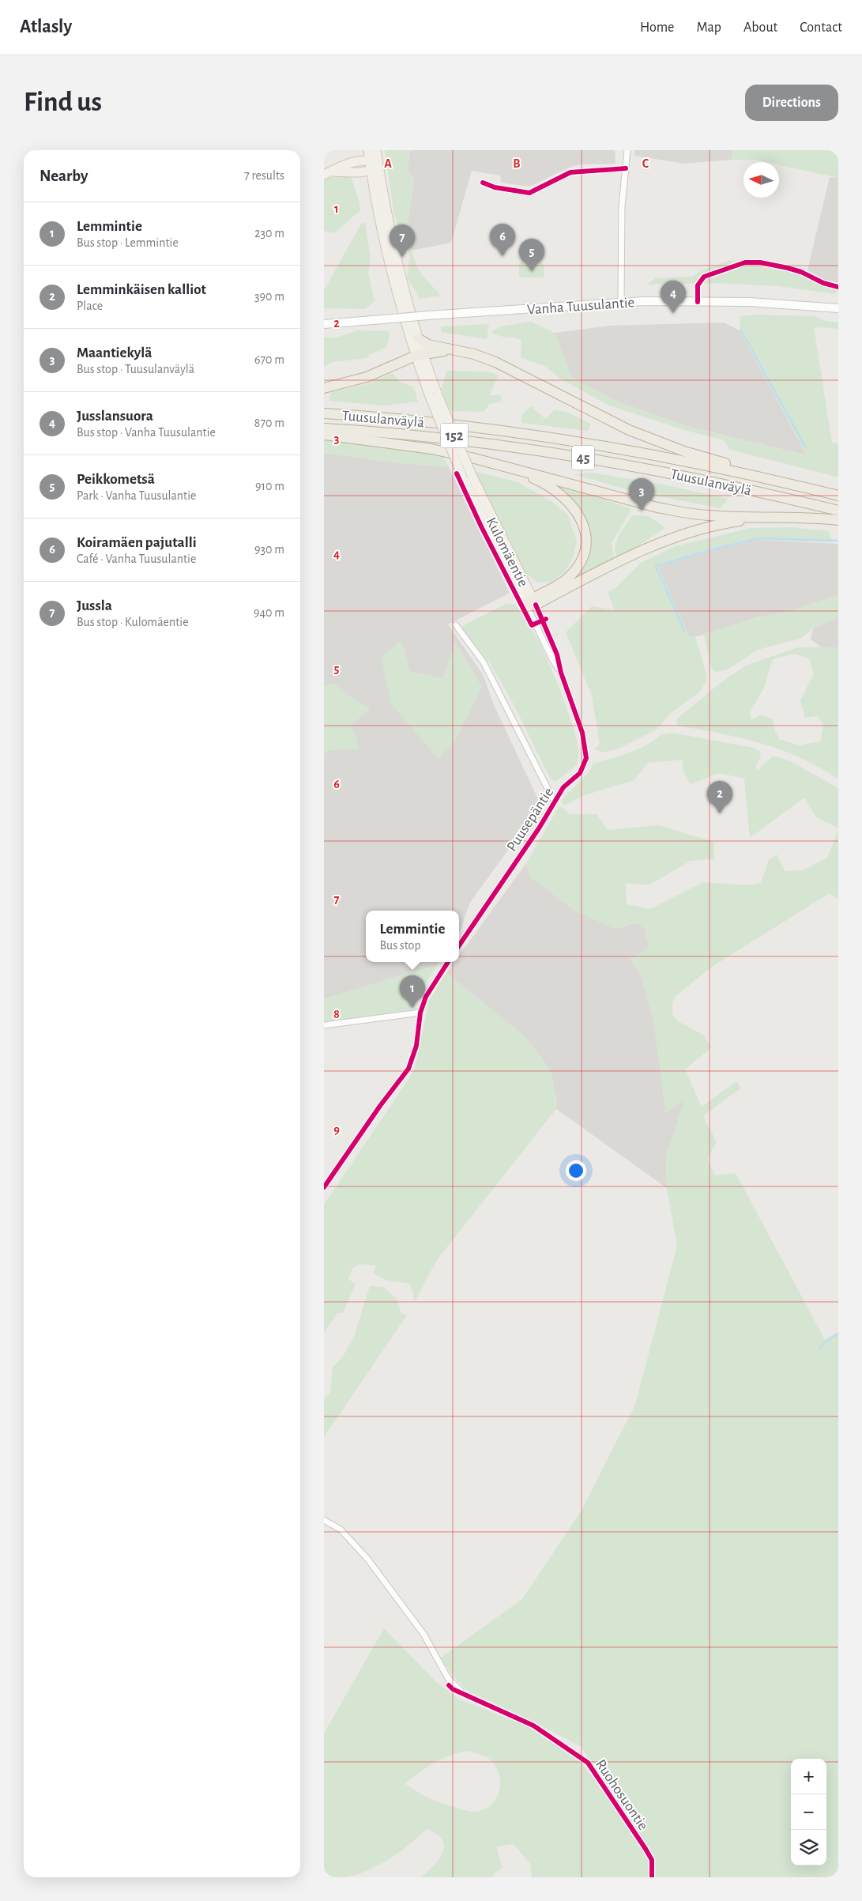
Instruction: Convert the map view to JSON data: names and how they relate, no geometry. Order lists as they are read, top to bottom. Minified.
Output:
{"streets":{"highway":["Tuusulanväylä","45"],"main road":["Vanha Tuusulantie","152","Kulomäentie"],"street":["Puusepäntie","Ruohosuontie"]},"crossings":[["Kulomäentie","Puusepäntie"]],"north":"left","page":{"header":"Atlasly","nav":["Home","Map","About","Contact"],"buttons":"Directions","title":"Find us","heading":["Nearby","7 results"],"list":[{"mark":"1","name":"Lemmintie","note":"Bus stop · Lemmintie","value":"230 m"},{"mark":"2","name":"Lemminkäisen kalliot","note":"Place","value":"390 m"},{"mark":"3","name":"Maantiekylä","note":"Bus stop · Tuusulanväylä","value":"670 m"},{"mark":"4","name":"Jusslansuora","note":"Bus stop · Vanha Tuusulantie","value":"870 m"},{"mark":"5","name":"Peikkometsä","note":"Park · Vanha Tuusulantie","value":"910 m"},{"mark":"6","name":"Koiramäen pajutalli","note":"Café · Vanha Tuusulantie","value":"930 m"},{"mark":"7","name":"Jussla","note":"Bus stop · Kulomäentie","value":"940 m"}],"pins":["6","7","5","4","3","2","1"],"popup":["Lemmintie","Bus stop"],"map_buttons":["+","−"]},"grid":{"columns":["A","B","C"],"rows":["1","2","3","4","5","6","7","8","9"]}}
